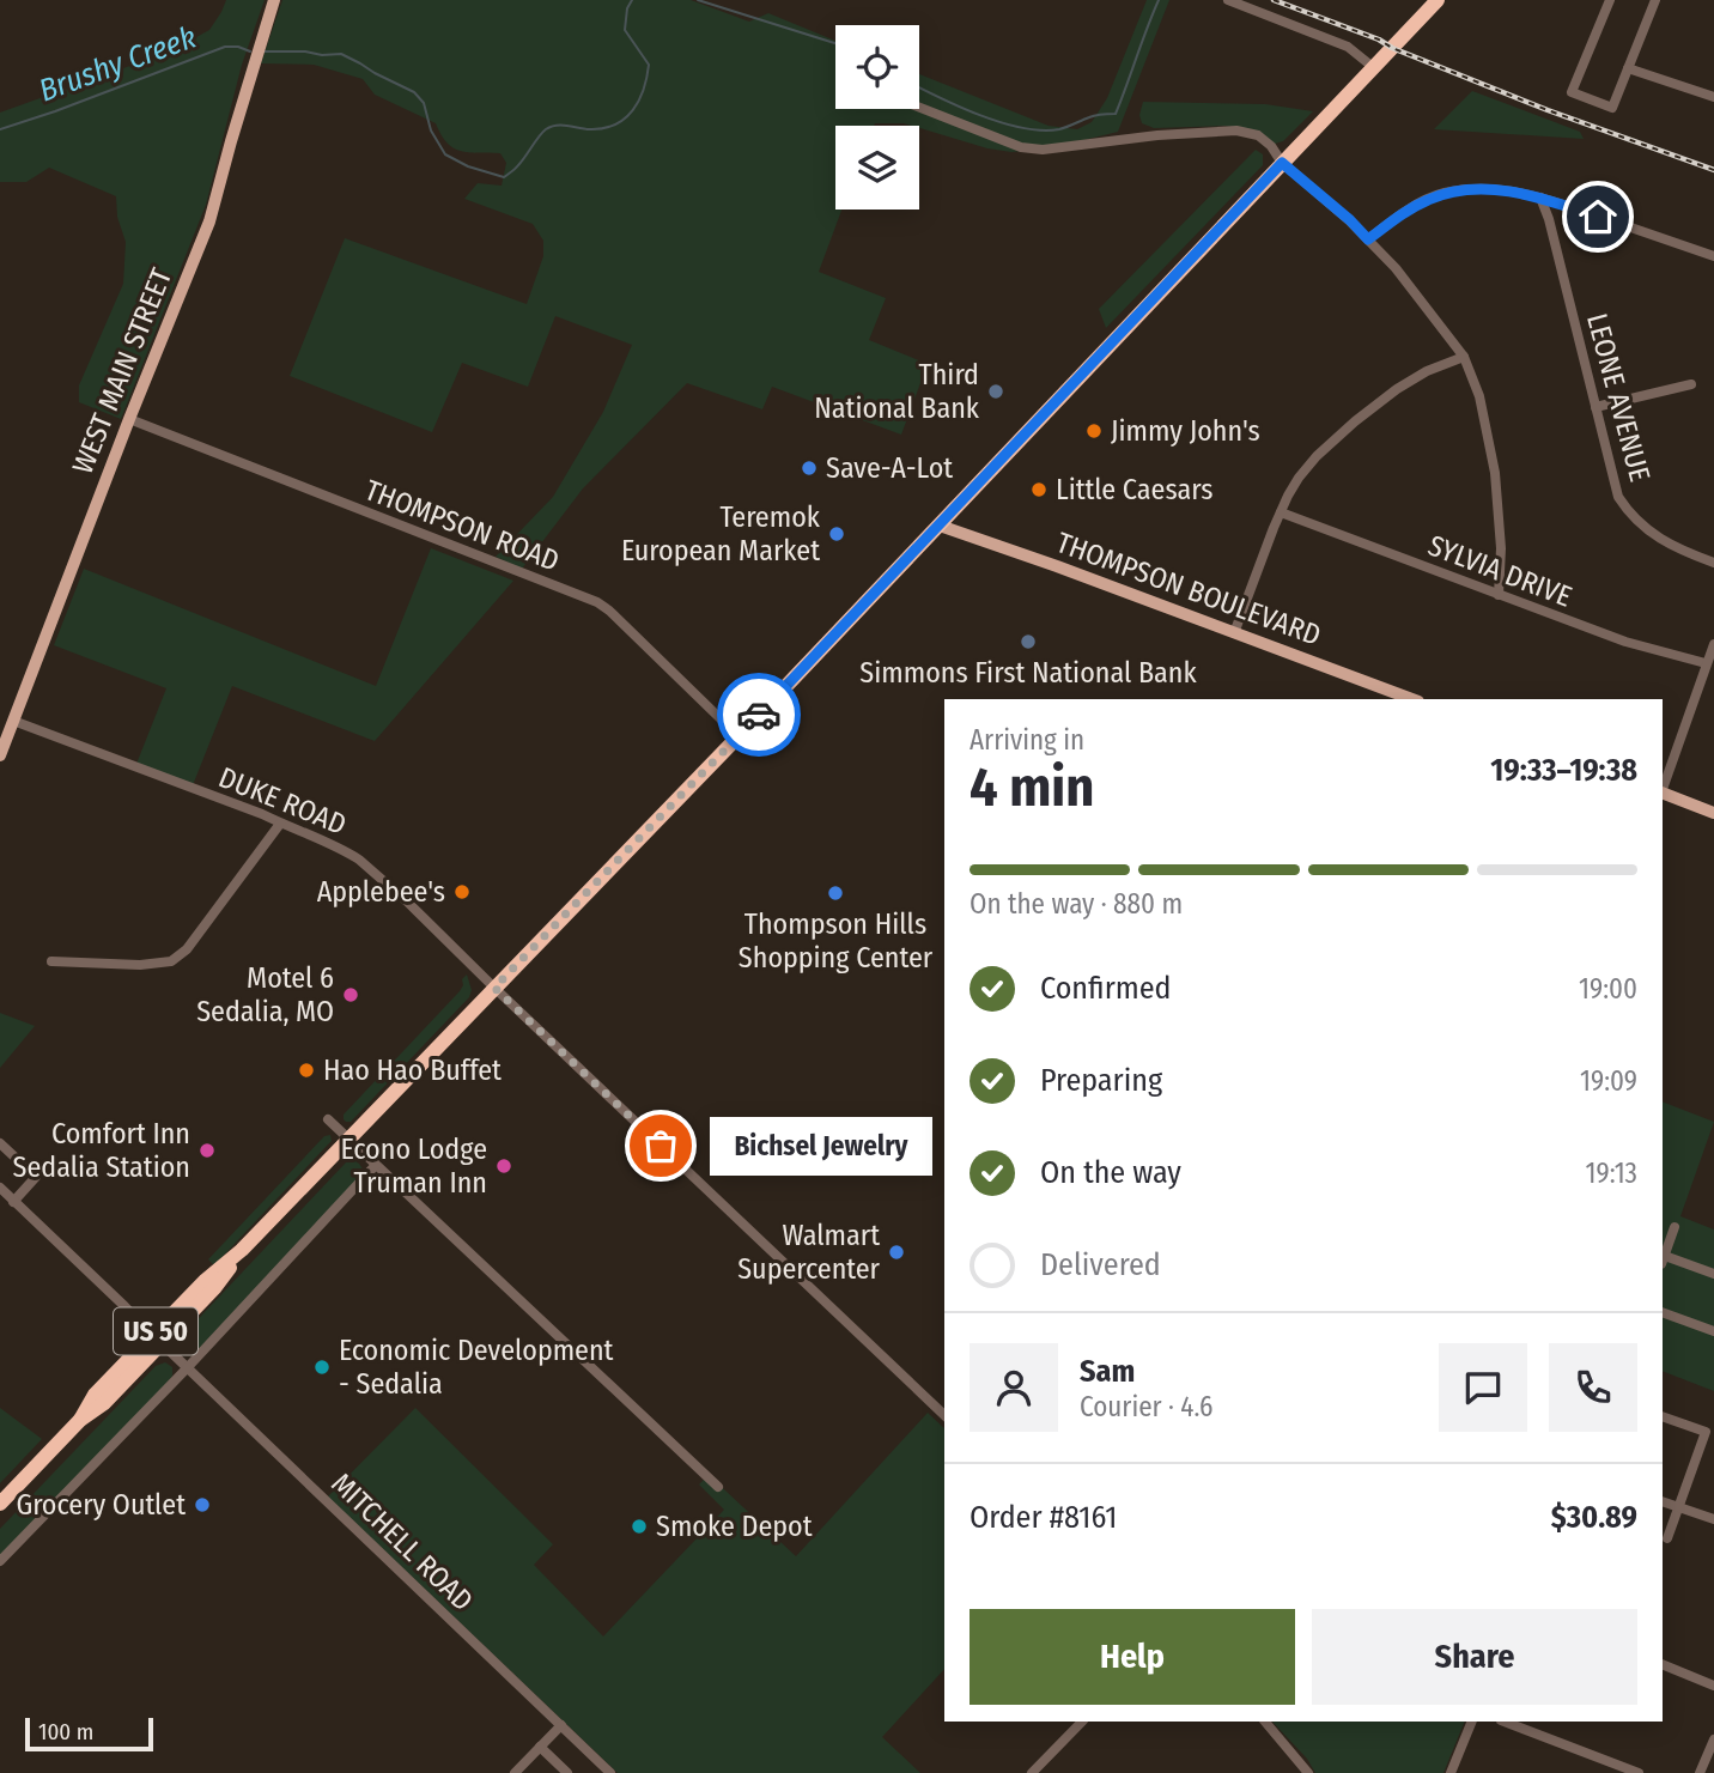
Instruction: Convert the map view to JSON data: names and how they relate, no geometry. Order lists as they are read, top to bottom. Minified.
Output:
{"streets":{"highway":["US 50"],"main road":["WEST MAIN STREET","THOMPSON BOULEVARD"],"street":["LEONE AVENUE","THOMPSON ROAD","SYLVIA DRIVE","DUKE ROAD","MITCHELL ROAD"]},"crossings":[["WEST MAIN STREET","THOMPSON ROAD"],["WEST MAIN STREET","DUKE ROAD"],["THOMPSON ROAD","US 50"],["THOMPSON BOULEVARD","US 50"],["DUKE ROAD","US 50"],["US 50","MITCHELL ROAD"]],"water":["Brushy Creek"],"places":["Third National Bank","Jimmy John's","Save-A-Lot","Little Caesars","Teremok European Market","Simmons First National Bank","Applebee's","Thompson Hills Shopping Center","Motel 6 Sedalia, MO","Hao Hao Buffet","Bichsel Jewelry","Comfort Inn Sedalia Station","Econo Lodge Truman Inn","Walmart Supercenter","Economic Development - Sedalia","Grocery Outlet","Smoke Depot"],"scale_bar":"100 m","page":{"heading":["4 min","Arriving in","19:33–19:38"],"panel":["Sam","Courier · 4.6","Order #8161","$30.89"],"bar":"On the way · 880 m","list":[["Confirmed","19:00"],["Preparing","19:09"],["On the way","19:13"],"Delivered"],"bubble":"Bichsel Jewelry","buttons":["Help","Share"],"scale":"100 m"}}
